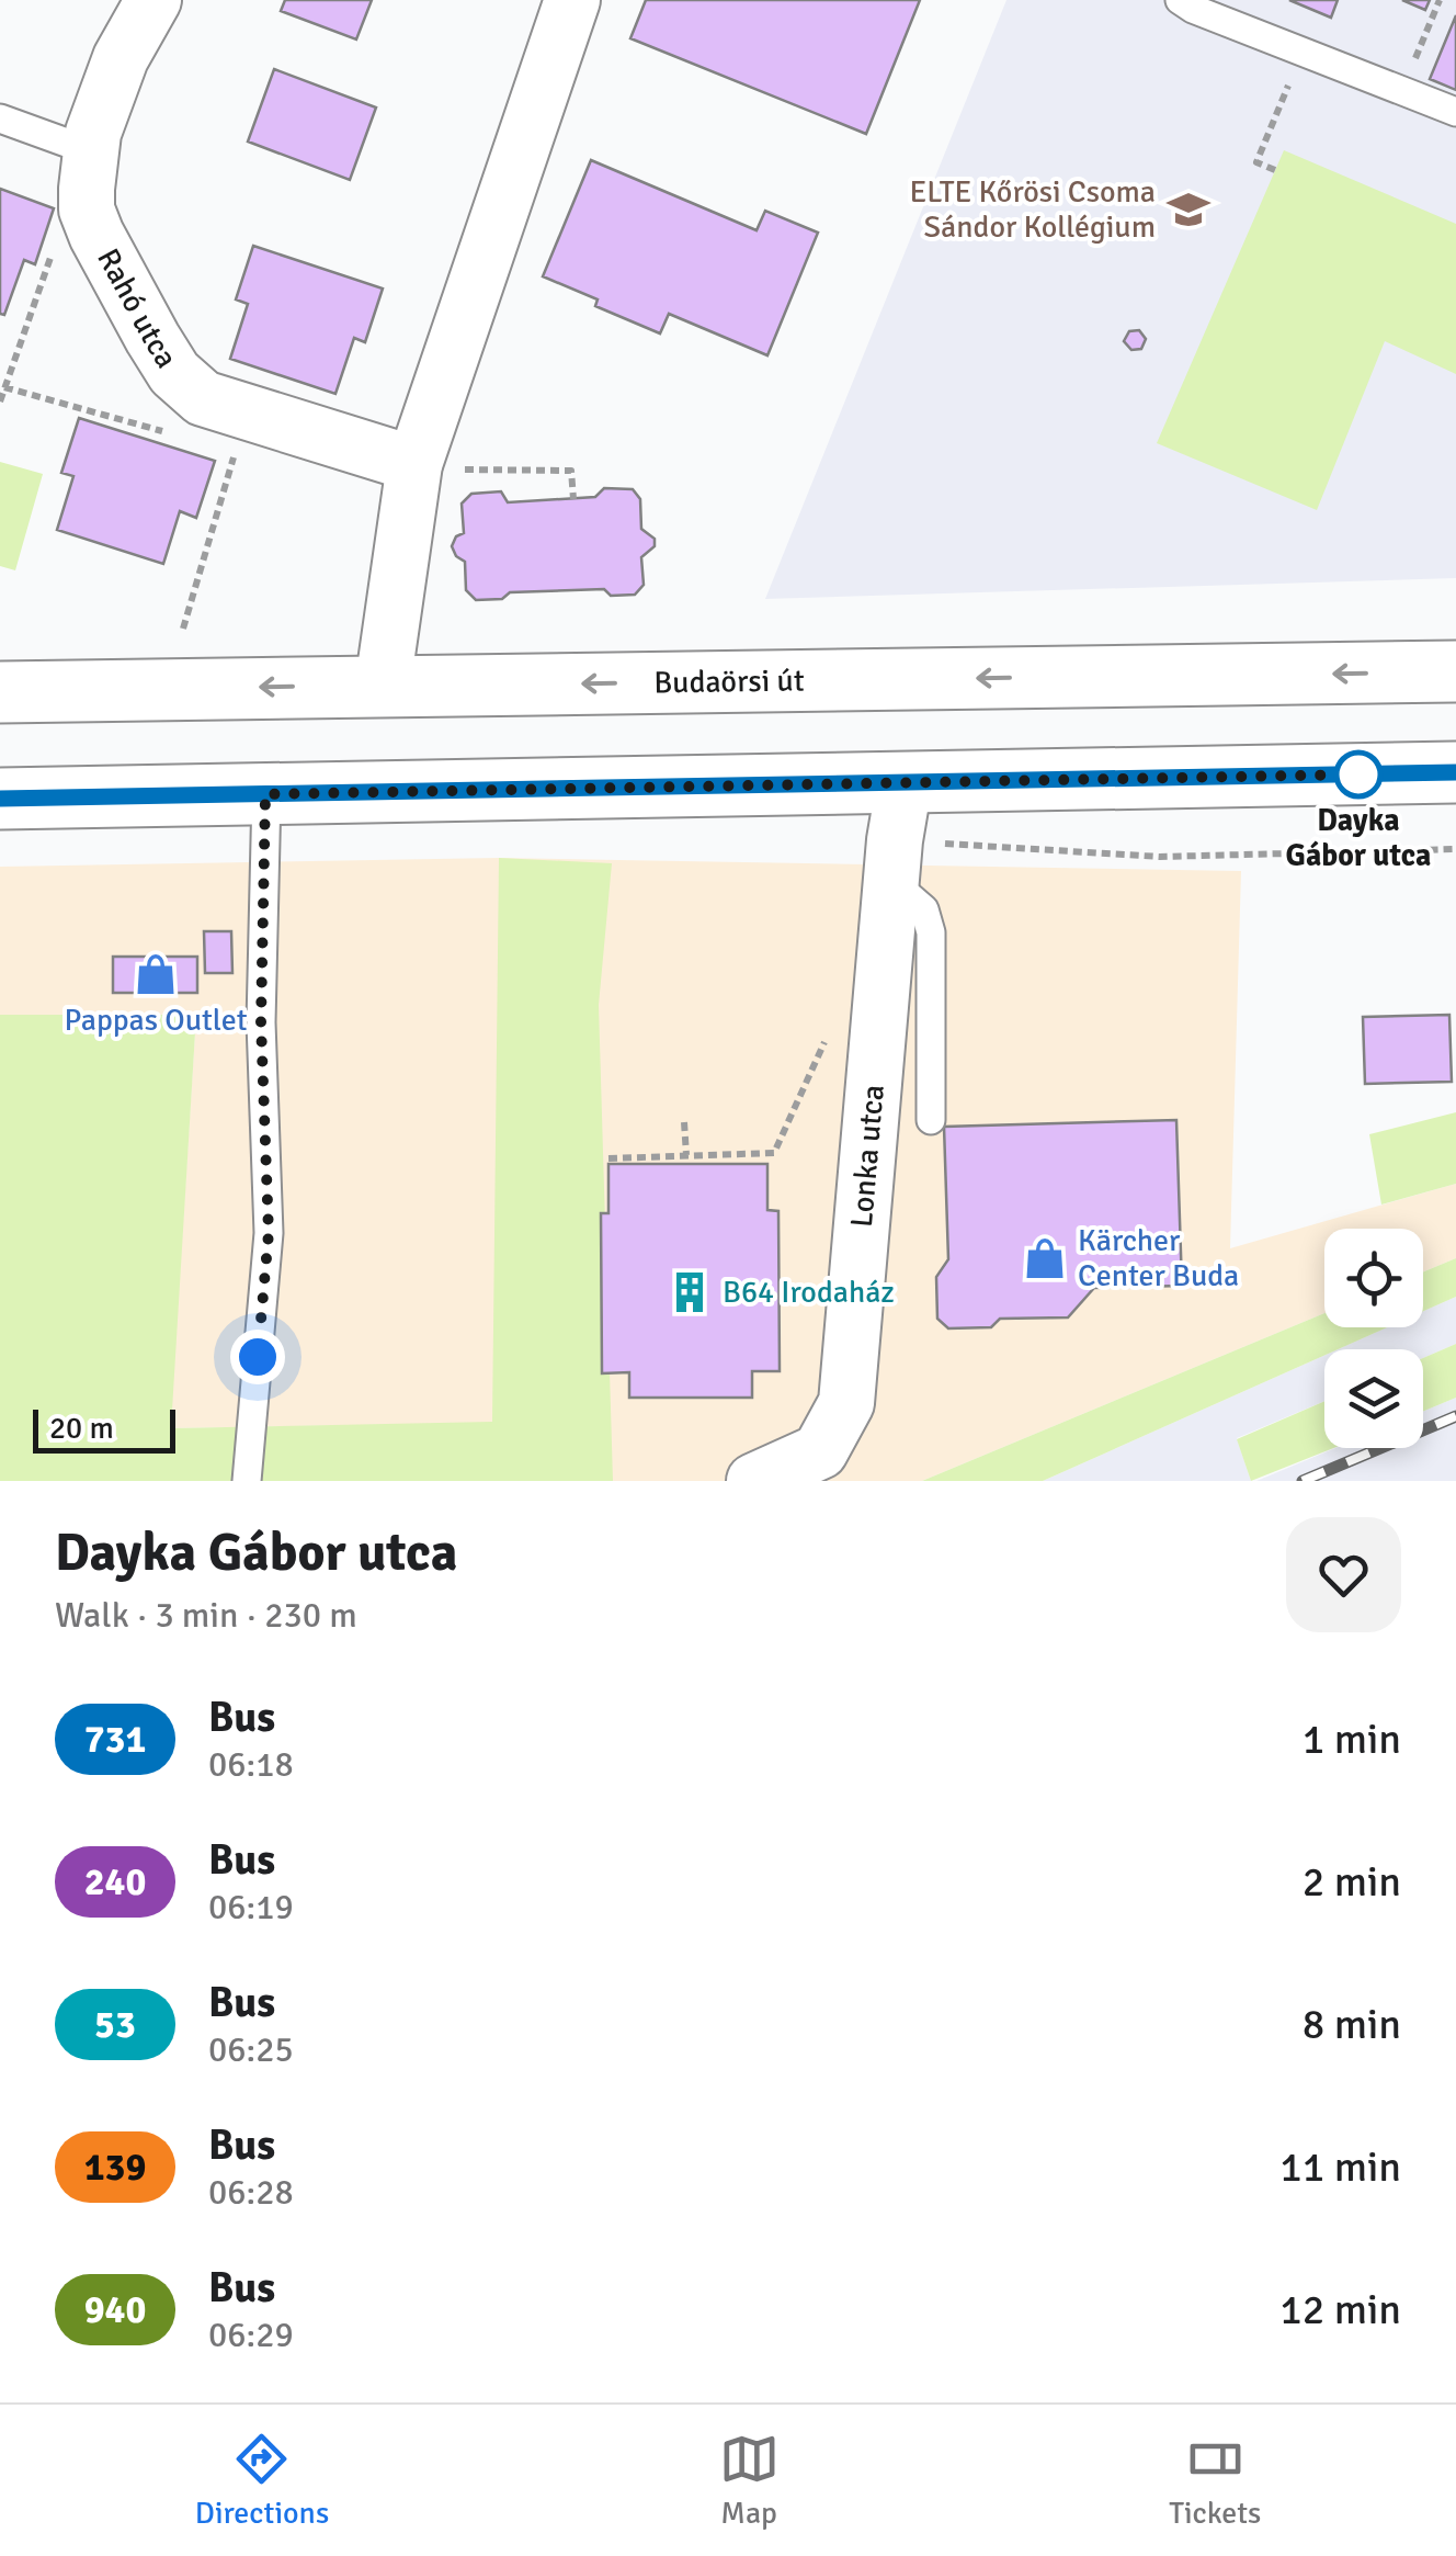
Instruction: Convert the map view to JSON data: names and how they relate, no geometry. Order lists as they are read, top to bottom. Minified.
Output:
{"streets":{"main road":["Budaörsi út"],"street":["Rahó utca","Lonka utca"]},"places":{"school or university":["ELTE Kőrösi Csoma Sándor Kollégium"],"other":["Dayka Gábor utca"],"shop":["Pappas Outlet","Kärcher Center Buda"],"building":["B64 Irodaház"]},"lines":["bus line 731"],"scale_bar":"20 m","page":{"scale":"20 m","heading":["Dayka Gábor utca","Walk · 3 min · 230 m"],"list":[{"mark":"731","name":"Bus","note":"06:18","value":"1 min"},{"mark":"240","name":"Bus","note":"06:19","value":"2 min"},{"mark":"53","name":"Bus","note":"06:25","value":"8 min"},{"mark":"139","name":"Bus","note":"06:28","value":"11 min"},{"mark":"940","name":"Bus","note":"06:29","value":"12 min"}],"tabs":["Directions","Map","Tickets"]}}
